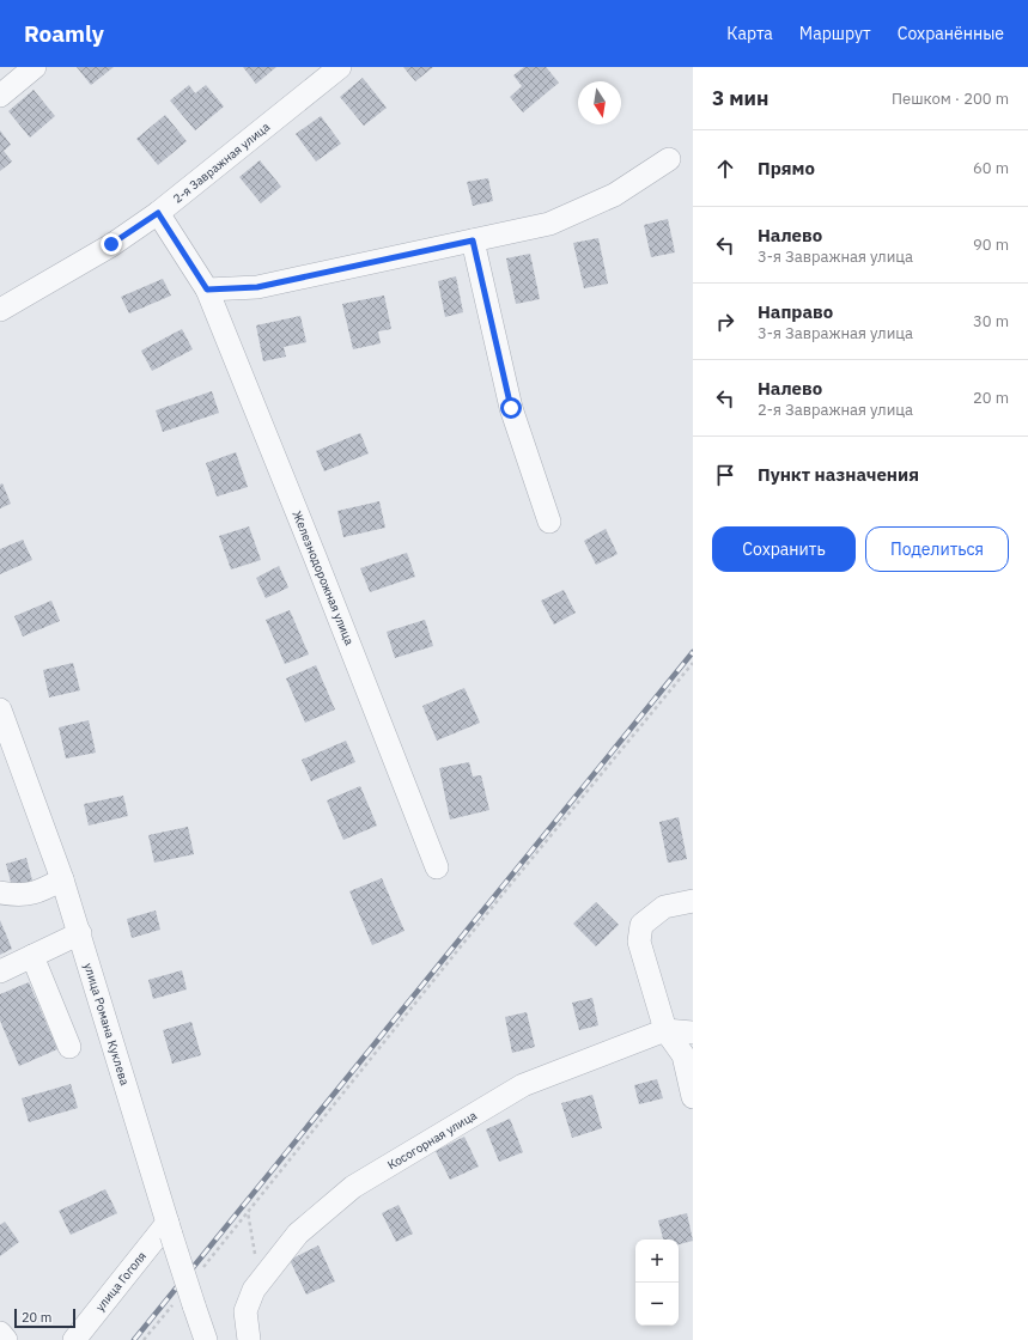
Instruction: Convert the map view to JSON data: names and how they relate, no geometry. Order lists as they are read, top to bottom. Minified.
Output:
{"streets":{"street":["2-я Завражная улица","Железнодорожная улица","улица Романа Куклева","Косогорная улица","улица Гоголя"]},"crossings":[["2-я Завражная улица","Железнодорожная улица"],["улица Романа Куклева","улица Гоголя"]],"scale_bar":"20 m","north":"bottom","page":{"header":"Roamly","nav":["Карта","Маршрут","Сохранённые"],"heading":["3 мин","Пешком · 200 m"],"list":[["Прямо","60 m"],["Налево","3-я Завражная улица","90 m"],["Направо","3-я Завражная улица","30 m"],["Налево","2-я Завражная улица","20 m"],"Пункт назначения"],"buttons":["Сохранить","Поделиться"],"map_buttons":["+","−"],"scale":"20 m"}}
